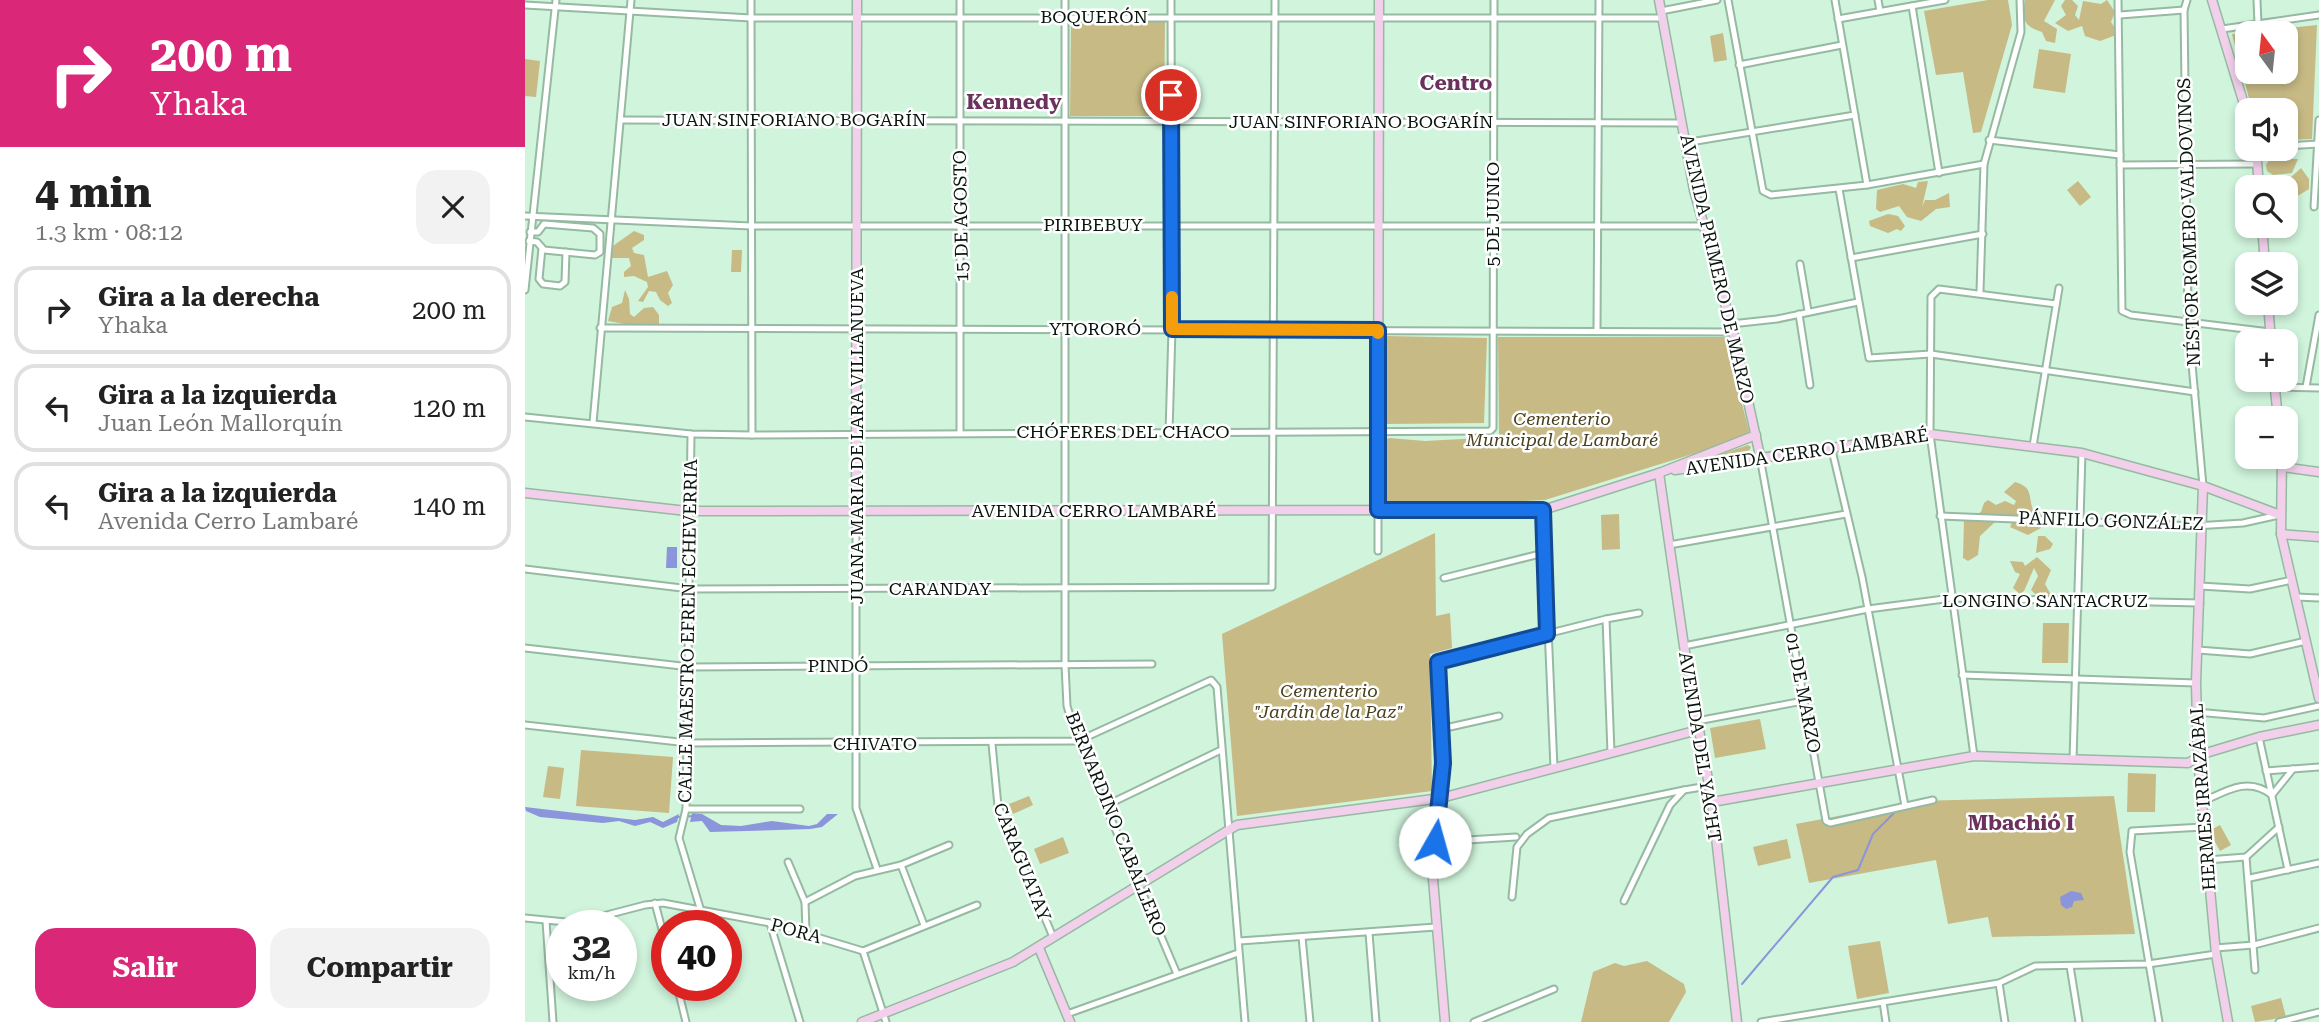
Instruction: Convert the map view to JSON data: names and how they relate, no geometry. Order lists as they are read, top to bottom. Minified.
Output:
{"streets":{"street":["BOQUERÓN","JUAN SINFORIANO BOGARÍN","5 DE JUNIO","15 DE AGOSTO","NÉSTOR ROMERO VALDOVINOS","PIRIBEBUY","AVENIDA PRIMERO DE MARZO","YTORORÓ","CHÓFERES DEL CHACO","JUANA MARIA DE LARA VILLANUEVA","AVENIDA CERRO LAMBARÉ","PÁNFILO GONZÁLEZ","CARANDAY","LONGINO SANTACRUZ","CALLE MAESTRO EFREN ECHEVERRIA","PINDÓ","01 DE MARZO","CHIVATO","AVENIDA DEL YACHT","HERMES IRRAZÁBAL","BERNARDINO CABALLERO","CARAGUATAY","PORA"]},"crossings":[["BOQUERÓN","5 DE JUNIO"],["BOQUERÓN","15 DE AGOSTO"],["BOQUERÓN","AVENIDA PRIMERO DE MARZO"],["BOQUERÓN","JUANA MARIA DE LARA VILLANUEVA"],["BOQUERÓN","BERNARDINO CABALLERO"],["JUAN SINFORIANO BOGARÍN","5 DE JUNIO"],["JUAN SINFORIANO BOGARÍN","15 DE AGOSTO"],["JUAN SINFORIANO BOGARÍN","AVENIDA PRIMERO DE MARZO"],["JUAN SINFORIANO BOGARÍN","JUANA MARIA DE LARA VILLANUEVA"],["JUAN SINFORIANO BOGARÍN","BERNARDINO CABALLERO"],["5 DE JUNIO","PIRIBEBUY"],["5 DE JUNIO","YTORORÓ"],["5 DE JUNIO","CHÓFERES DEL CHACO"],["15 DE AGOSTO","PIRIBEBUY"],["15 DE AGOSTO","YTORORÓ"],["15 DE AGOSTO","CHÓFERES DEL CHACO"],["NÉSTOR ROMERO VALDOVINOS","AVENIDA CERRO LAMBARÉ"],["NÉSTOR ROMERO VALDOVINOS","HERMES IRRAZÁBAL"],["PIRIBEBUY","AVENIDA PRIMERO DE MARZO"],["PIRIBEBUY","JUANA MARIA DE LARA VILLANUEVA"],["PIRIBEBUY","BERNARDINO CABALLERO"],["AVENIDA PRIMERO DE MARZO","YTORORÓ"],["AVENIDA PRIMERO DE MARZO","AVENIDA CERRO LAMBARÉ"],["AVENIDA PRIMERO DE MARZO","01 DE MARZO"],["YTORORÓ","JUANA MARIA DE LARA VILLANUEVA"],["YTORORÓ","BERNARDINO CABALLERO"],["CHÓFERES DEL CHACO","JUANA MARIA DE LARA VILLANUEVA"],["CHÓFERES DEL CHACO","CALLE MAESTRO EFREN ECHEVERRIA"],["CHÓFERES DEL CHACO","BERNARDINO CABALLERO"],["JUANA MARIA DE LARA VILLANUEVA","AVENIDA CERRO LAMBARÉ"],["JUANA MARIA DE LARA VILLANUEVA","CARANDAY"],["JUANA MARIA DE LARA VILLANUEVA","PINDÓ"],["JUANA MARIA DE LARA VILLANUEVA","CHIVATO"],["AVENIDA CERRO LAMBARÉ","PÁNFILO GONZÁLEZ"],["AVENIDA CERRO LAMBARÉ","CARANDAY"],["AVENIDA CERRO LAMBARÉ","CALLE MAESTRO EFREN ECHEVERRIA"],["AVENIDA CERRO LAMBARÉ","01 DE MARZO"],["AVENIDA CERRO LAMBARÉ","AVENIDA DEL YACHT"],["AVENIDA CERRO LAMBARÉ","HERMES IRRAZÁBAL"],["AVENIDA CERRO LAMBARÉ","BERNARDINO CABALLERO"],["PÁNFILO GONZÁLEZ","HERMES IRRAZÁBAL"],["CARANDAY","CALLE MAESTRO EFREN ECHEVERRIA"],["CARANDAY","BERNARDINO CABALLERO"],["LONGINO SANTACRUZ","01 DE MARZO"],["LONGINO SANTACRUZ","AVENIDA DEL YACHT"],["LONGINO SANTACRUZ","HERMES IRRAZÁBAL"],["CALLE MAESTRO EFREN ECHEVERRIA","PINDÓ"],["CALLE MAESTRO EFREN ECHEVERRIA","CHIVATO"],["CALLE MAESTRO EFREN ECHEVERRIA","PORA"],["PINDÓ","BERNARDINO CABALLERO"],["CHIVATO","BERNARDINO CABALLERO"],["CHIVATO","CARAGUATAY"]],"districts":["Centro","Kennedy","Mbachió I"],"parks":["Cementerio Municipal de Lambaré","Cementerio \"Jardín de la Paz\""],"north":"top","page":{"turn":["200 m","Yhaka"],"map_buttons":["+","−"],"heading":["4 min","1.3 km · 08:12"],"list":[{"name":"Gira a la derecha","note":"Yhaka","value":"200 m"},{"name":"Gira a la izquierda","note":"Juan León Mallorquín","value":"120 m"},{"name":"Gira a la izquierda","note":"Avenida Cerro Lambaré","value":"140 m"}],"speed":"32 km/h","limit":"40","buttons":["Salir","Compartir"]}}
